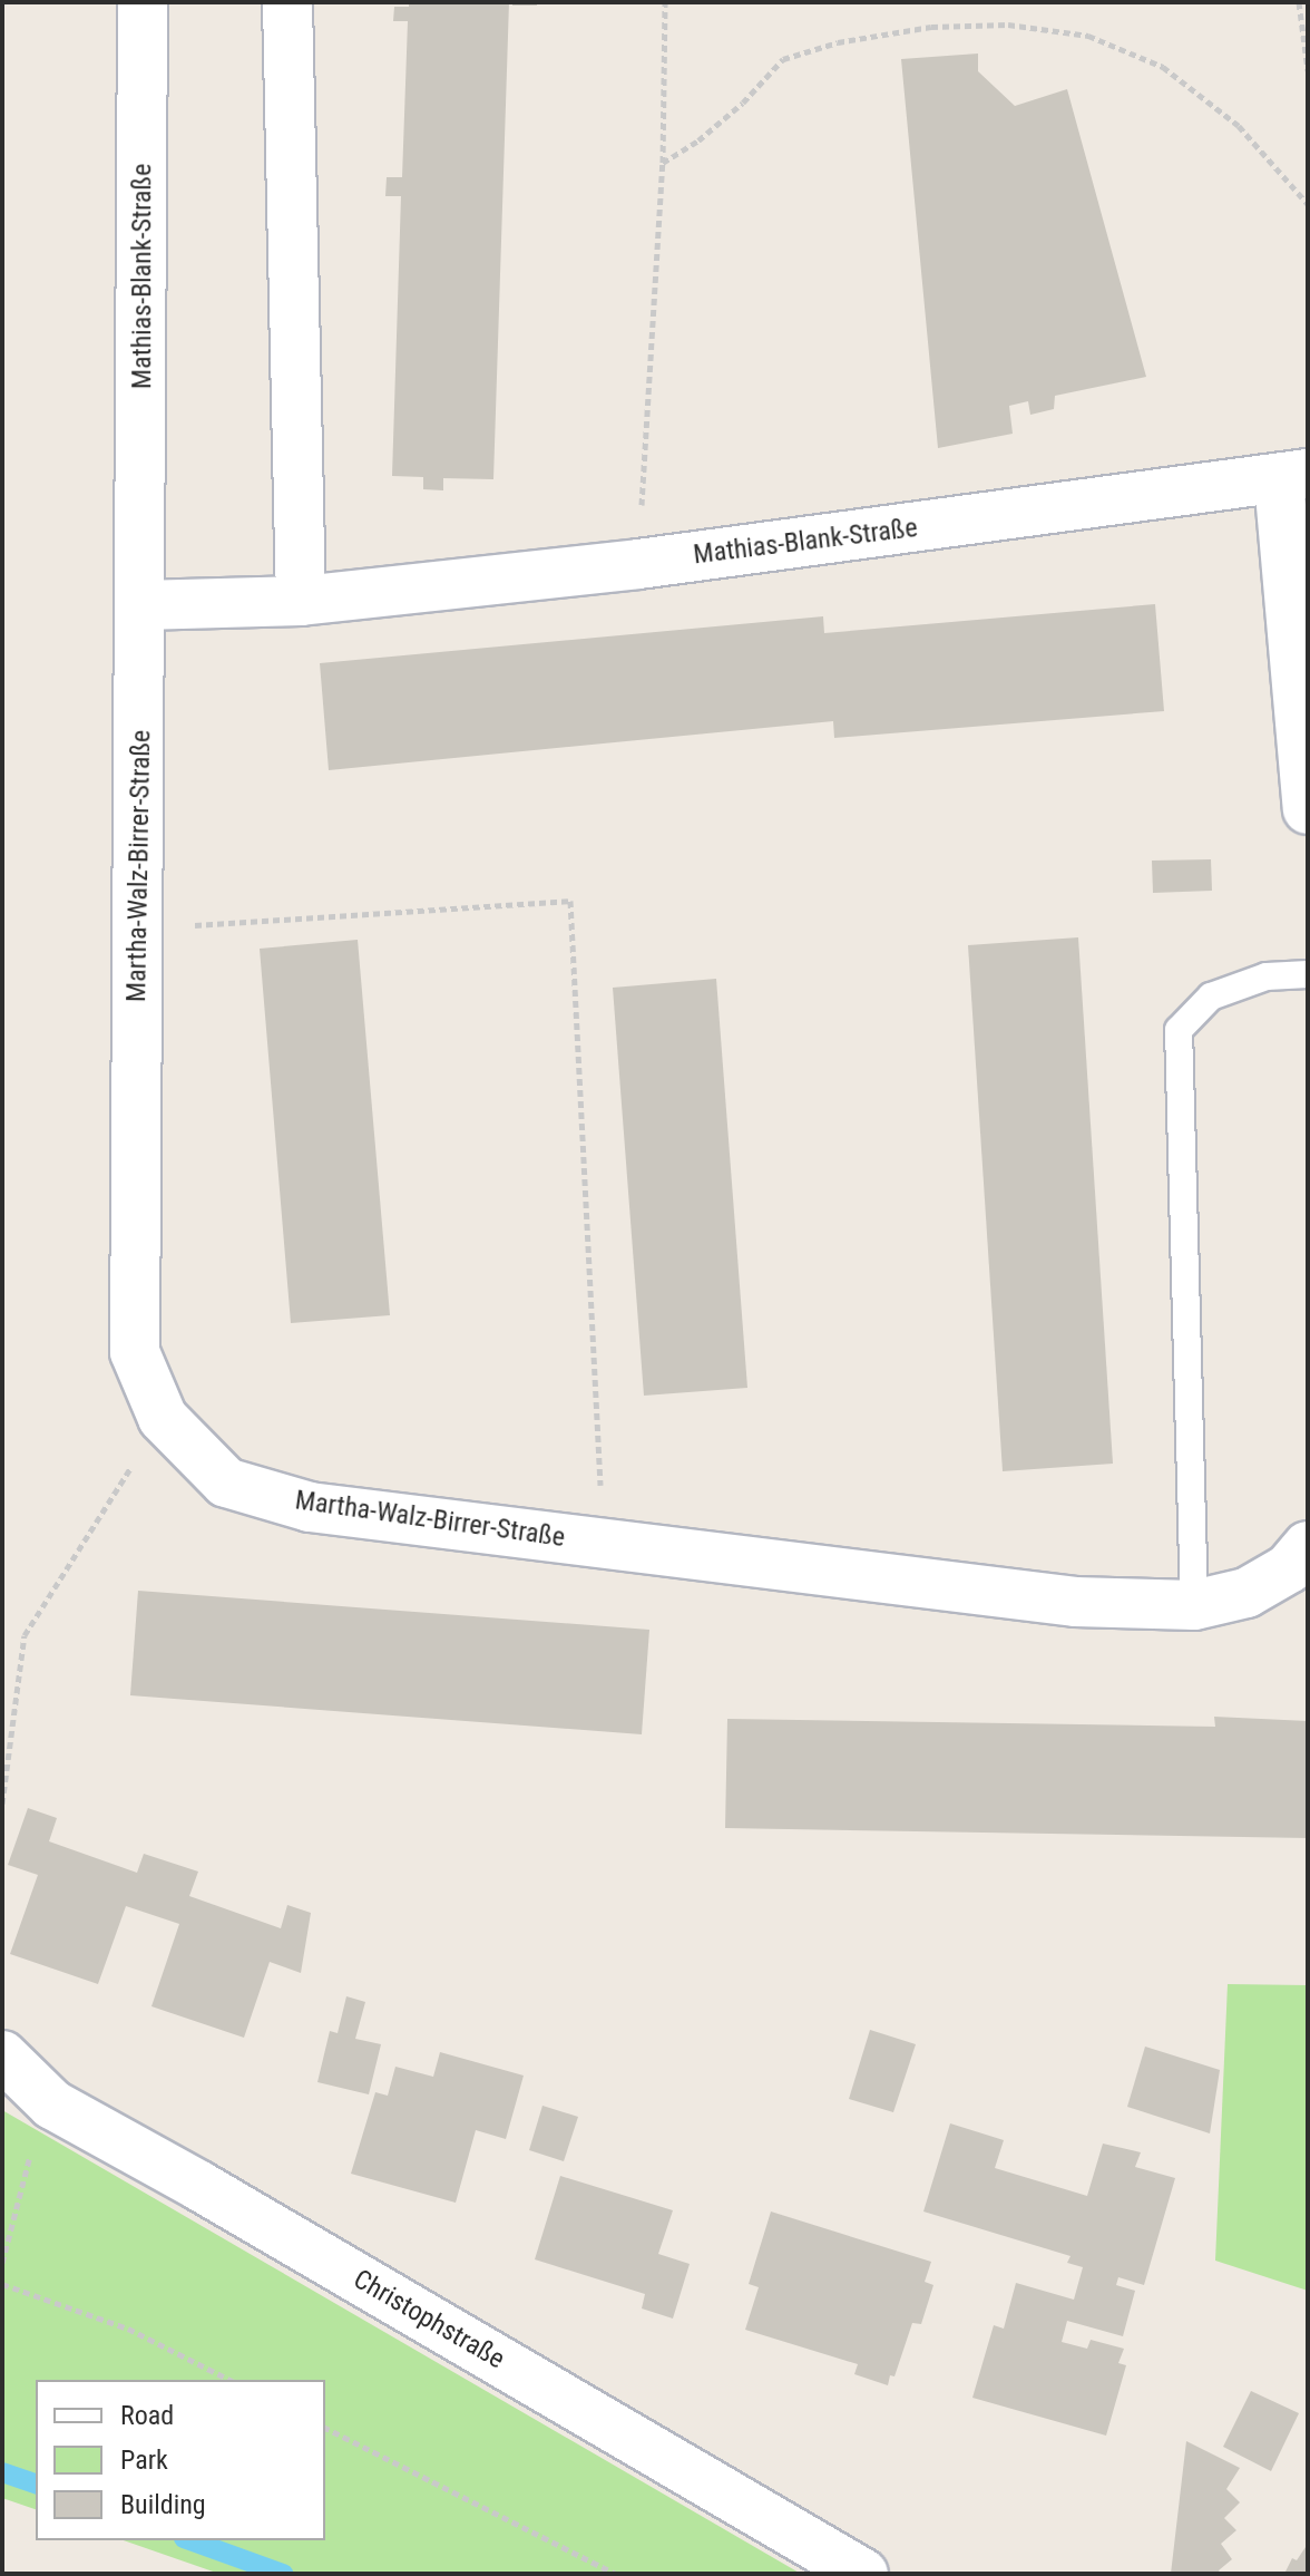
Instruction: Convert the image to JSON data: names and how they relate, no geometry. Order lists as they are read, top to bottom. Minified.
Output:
{"streets":{"street":["Mathias-Blank-Straße","Martha-Walz-Birrer-Straße","Christophstraße"]},"crossings":[["Mathias-Blank-Straße","Martha-Walz-Birrer-Straße"]],"legend":["Road","Park","Building"]}
